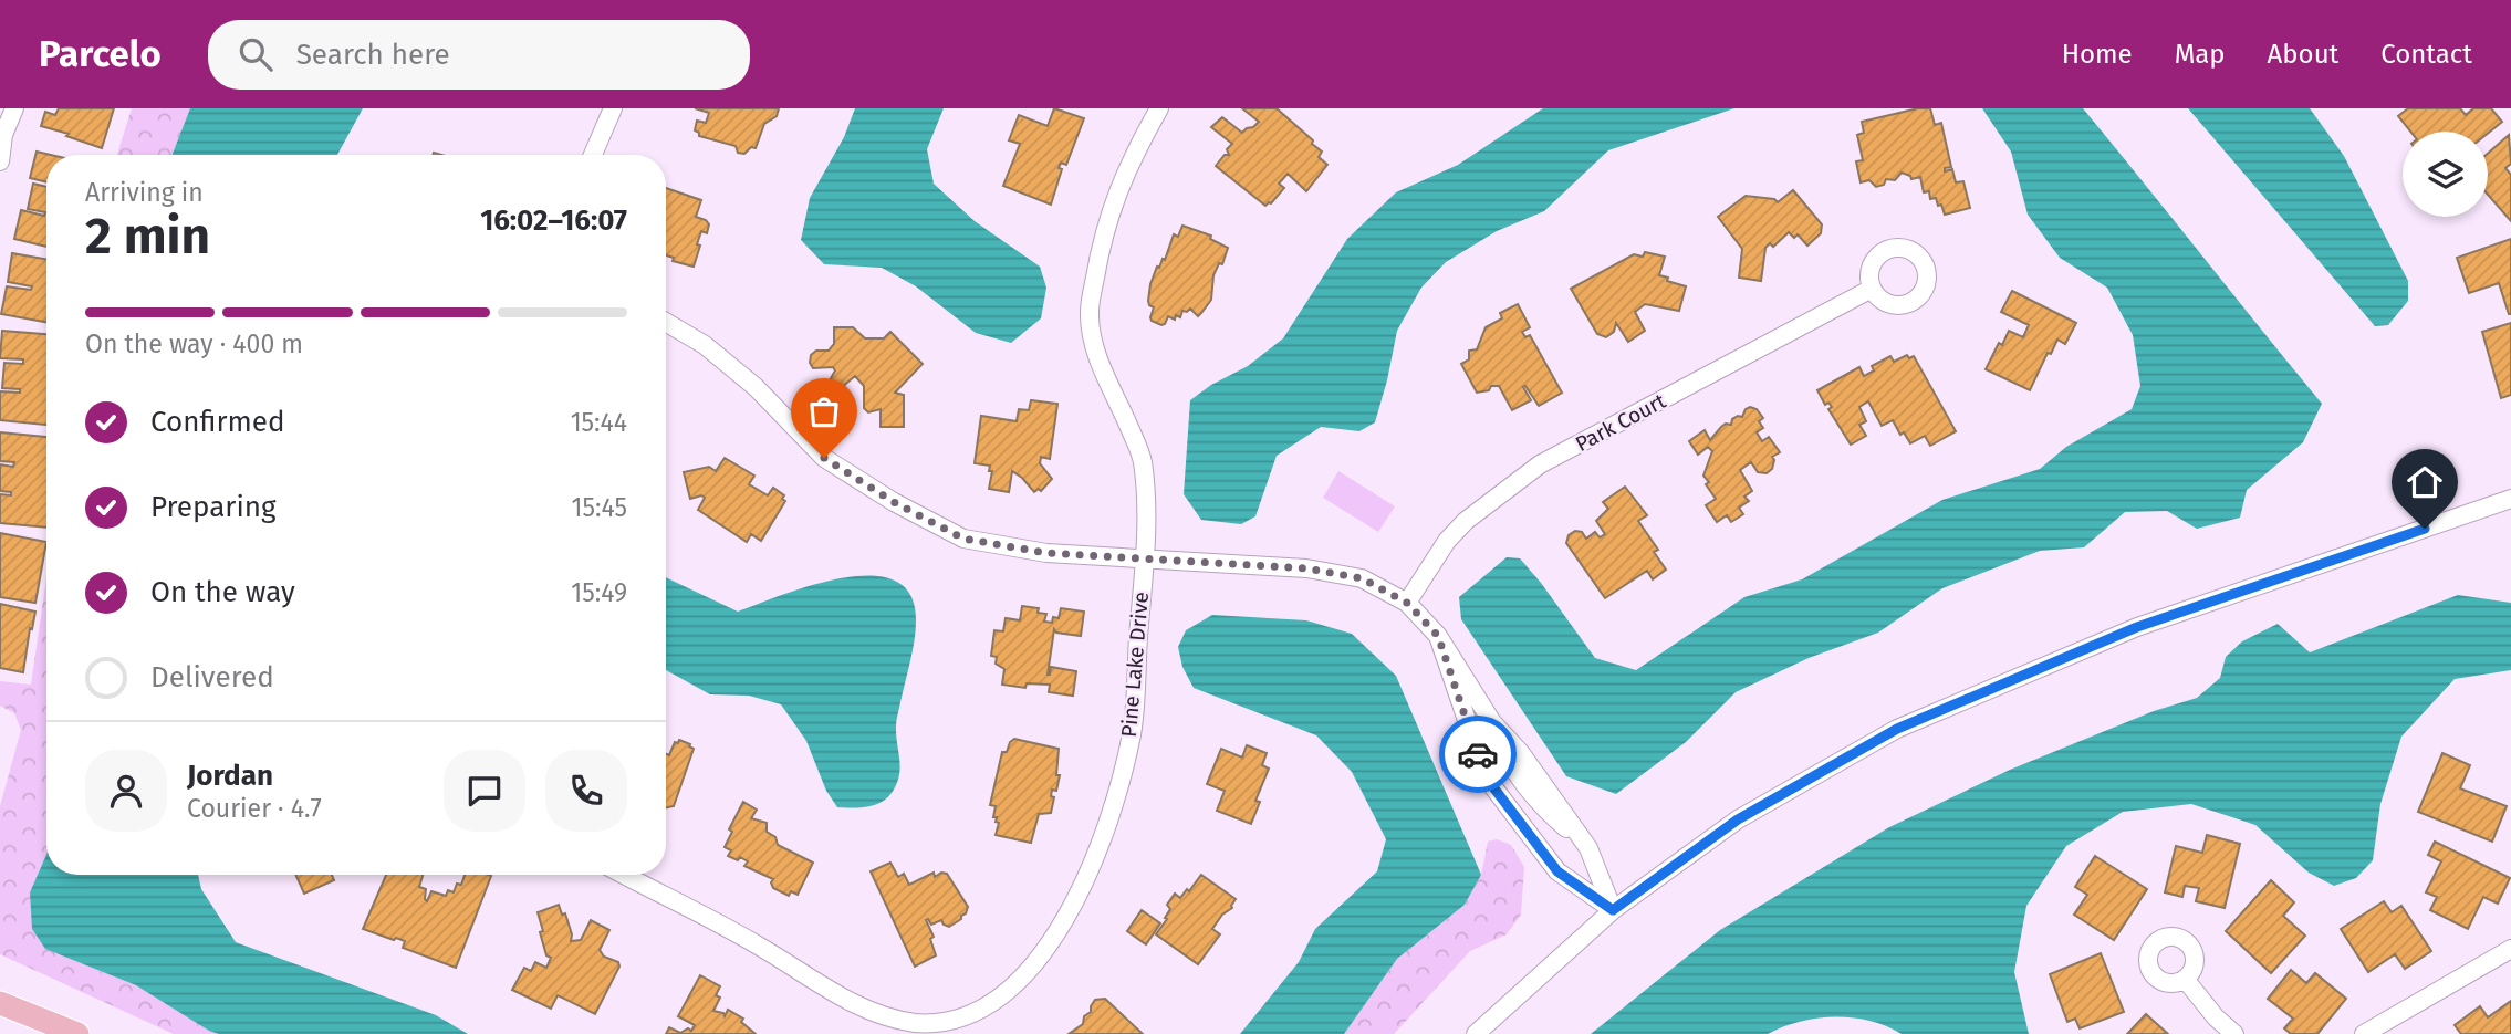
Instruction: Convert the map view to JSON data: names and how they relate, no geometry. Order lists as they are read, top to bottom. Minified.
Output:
{"streets":{"street":["Park Court","Pine Lake Drive"]},"page":{"header":"Parcelo","search":"Search here","nav":["Home","Map","About","Contact"],"heading":["2 min","Arriving in","16:02–16:07"],"panel":["Jordan","Courier · 4.7"],"bar":"On the way · 400 m","list":[["Confirmed","15:44"],["Preparing","15:45"],["On the way","15:49"],"Delivered"]}}
